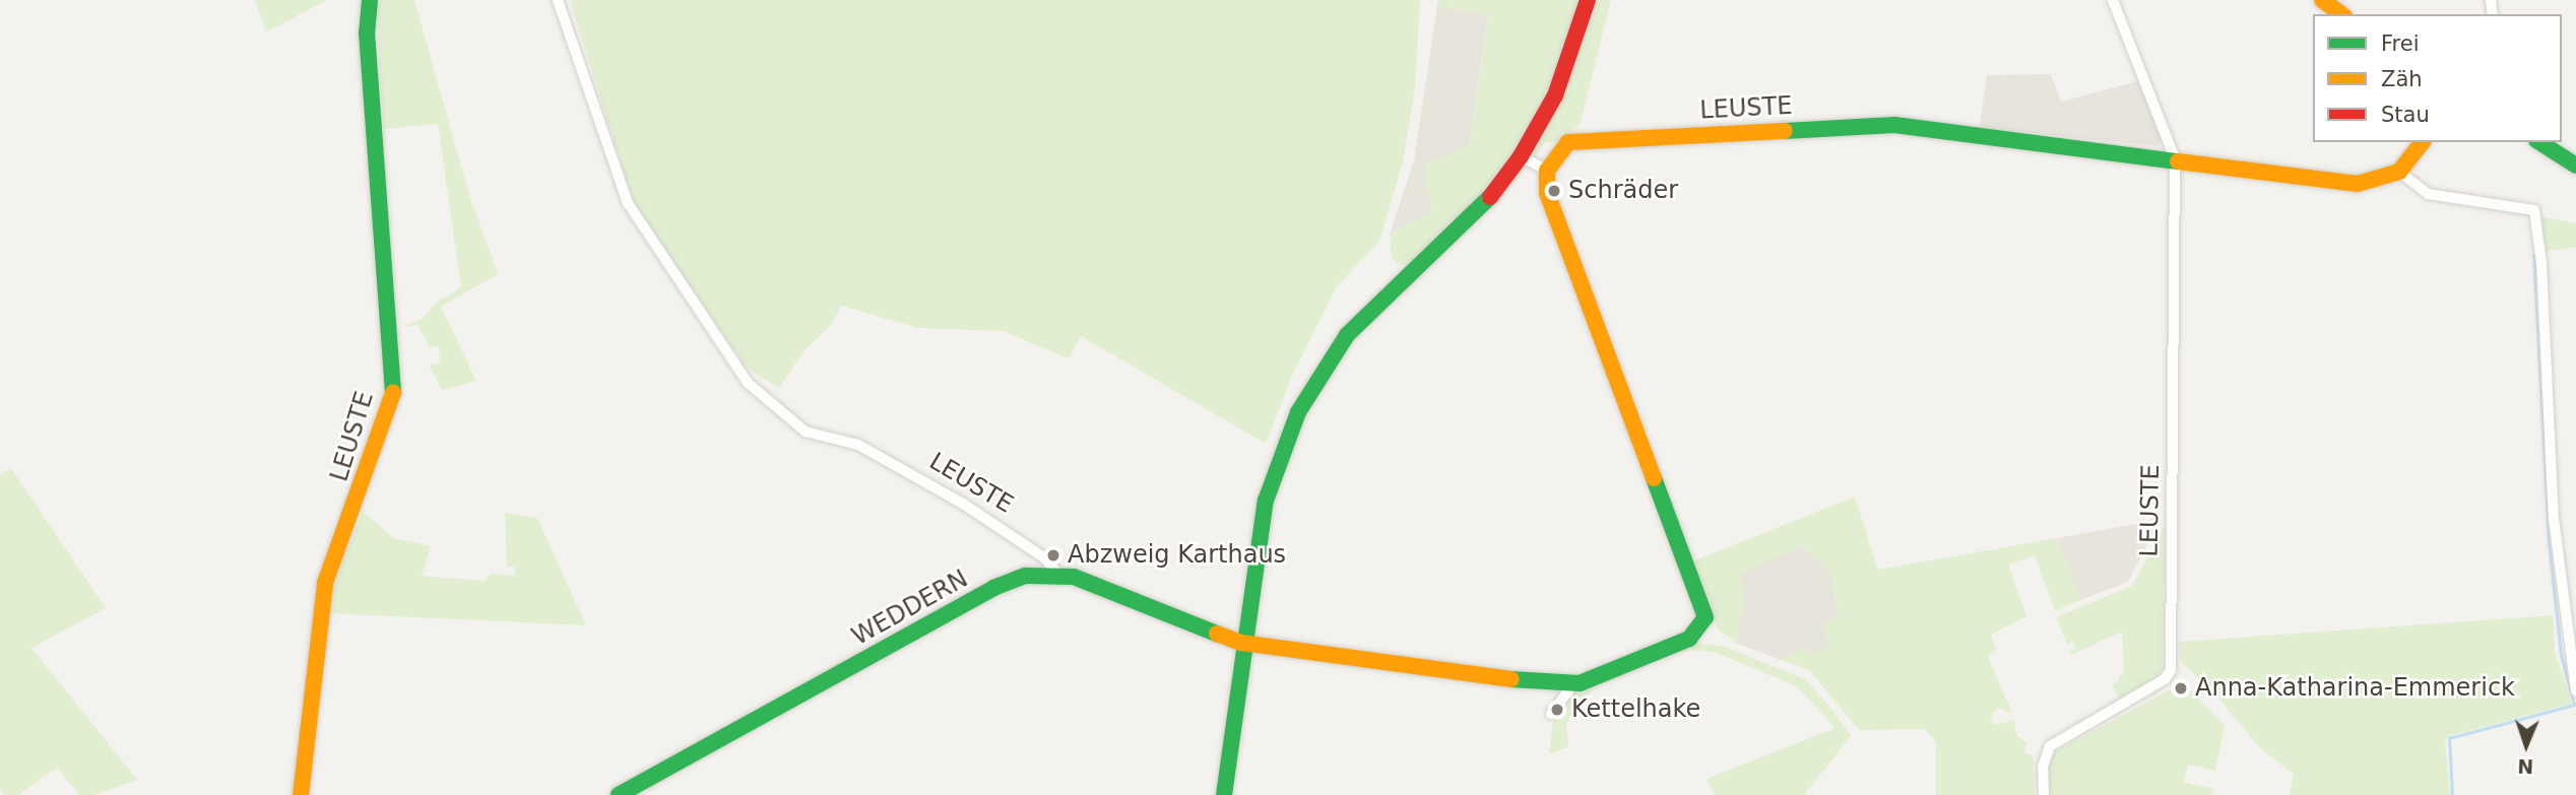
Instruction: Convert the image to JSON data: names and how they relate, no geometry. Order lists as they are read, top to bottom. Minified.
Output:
{"streets":{"main road":["LEUSTE","WEDDERN"]},"crossings":[["LEUSTE","WEDDERN"]],"places":["Schräder","Abzweig Karthaus","Anna-Katharina-Emmerick","Kettelhake"],"legend":["Frei","Zäh","Stau"],"north":"bottom"}
